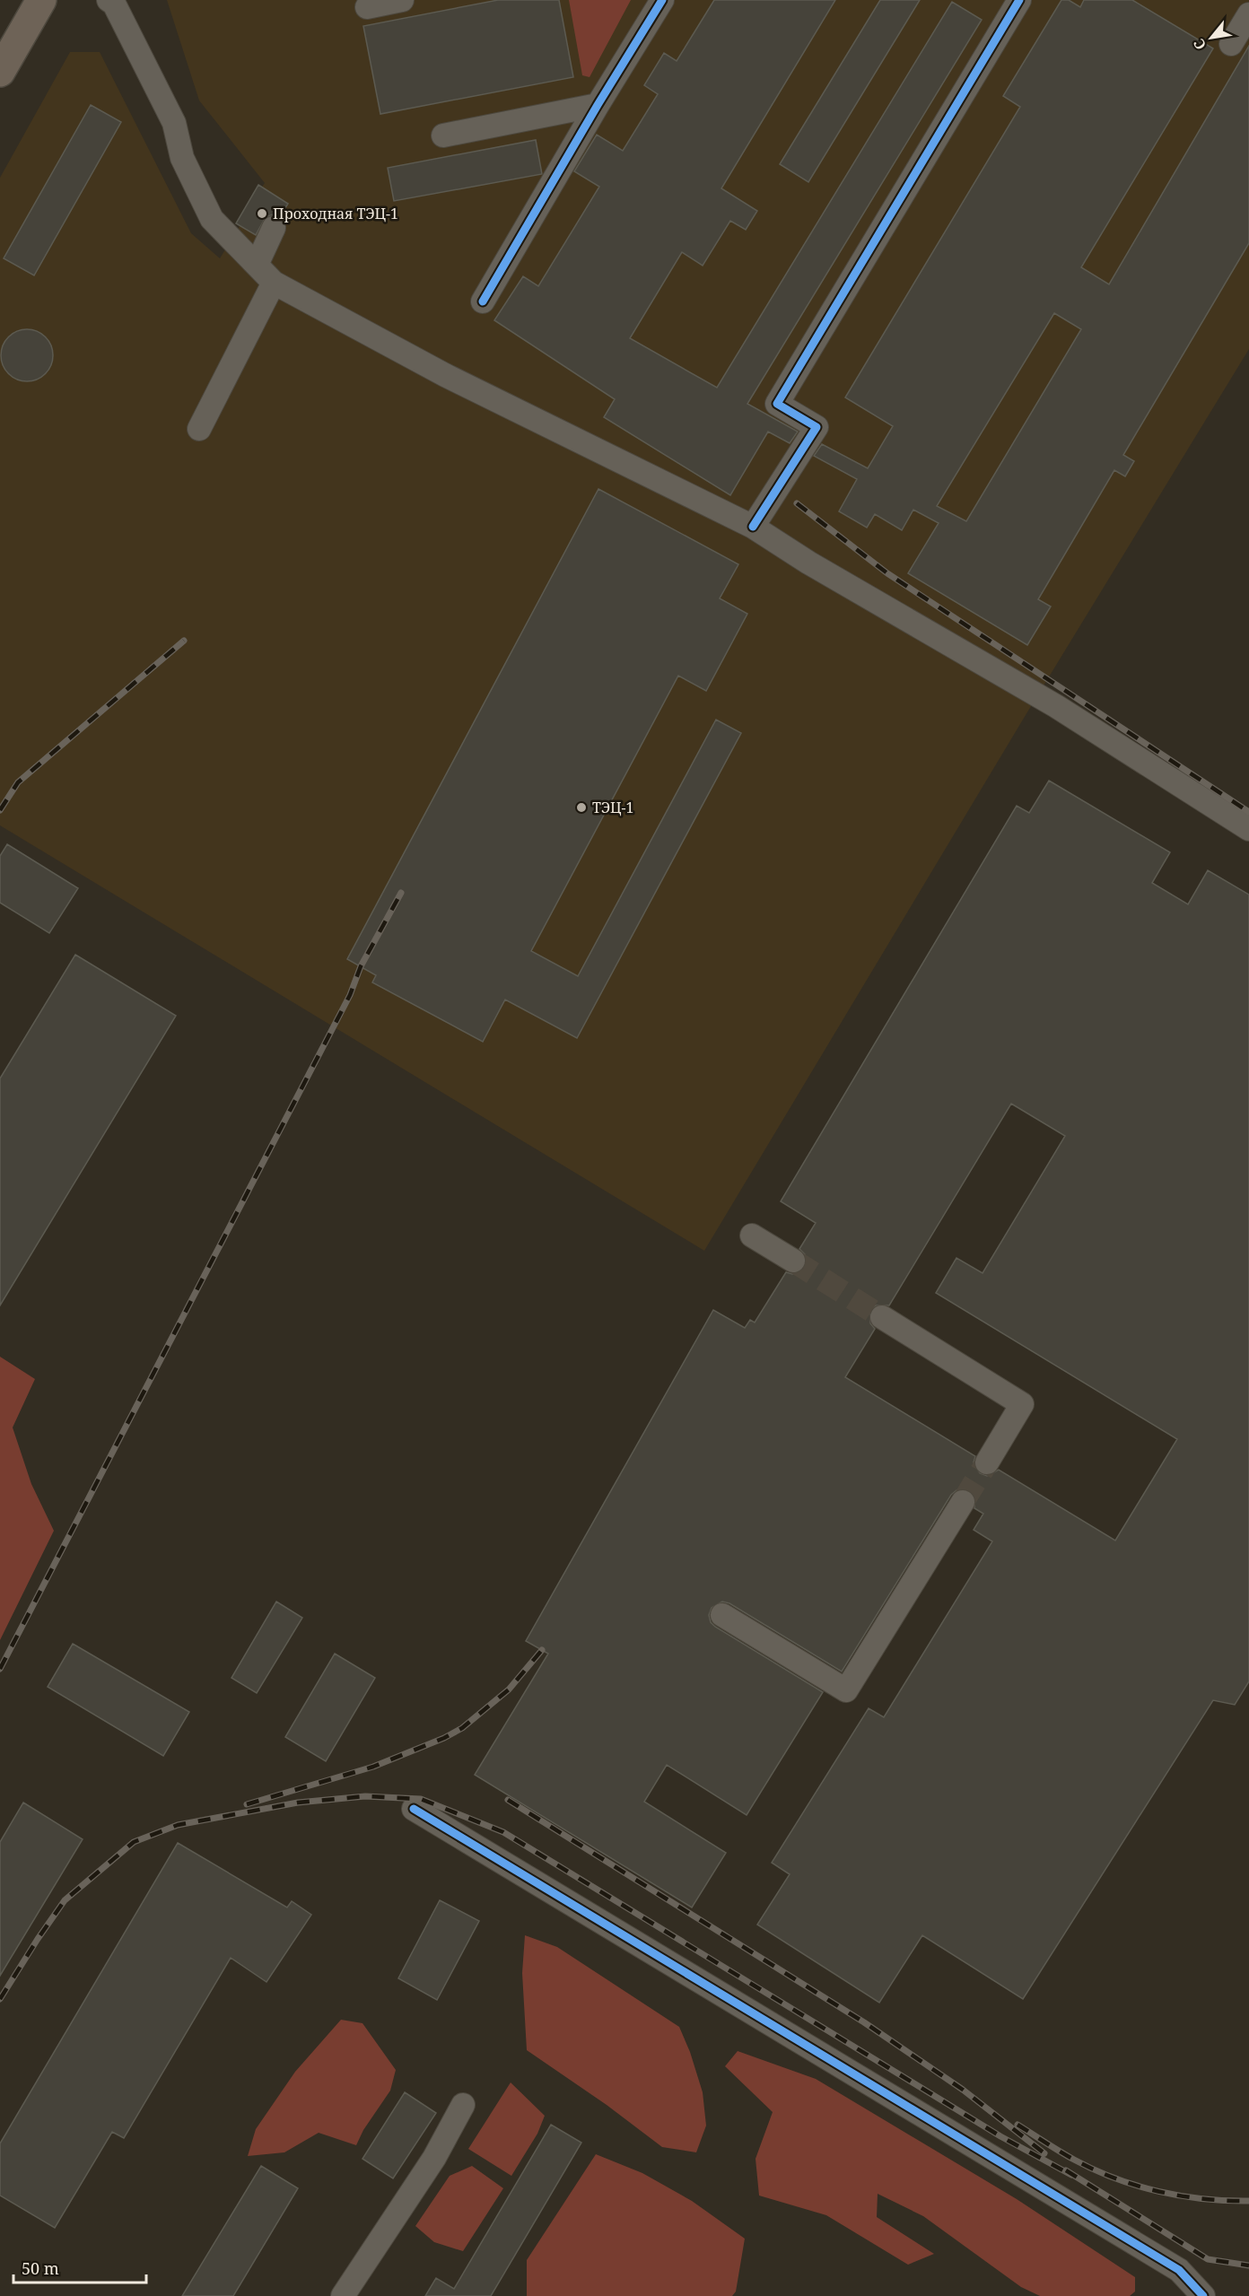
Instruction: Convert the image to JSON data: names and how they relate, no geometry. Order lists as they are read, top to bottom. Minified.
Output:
{"places":["Проходная ТЭЦ-1","ТЭЦ-1"],"scale_bar":"50 m","north":"bottom left"}
